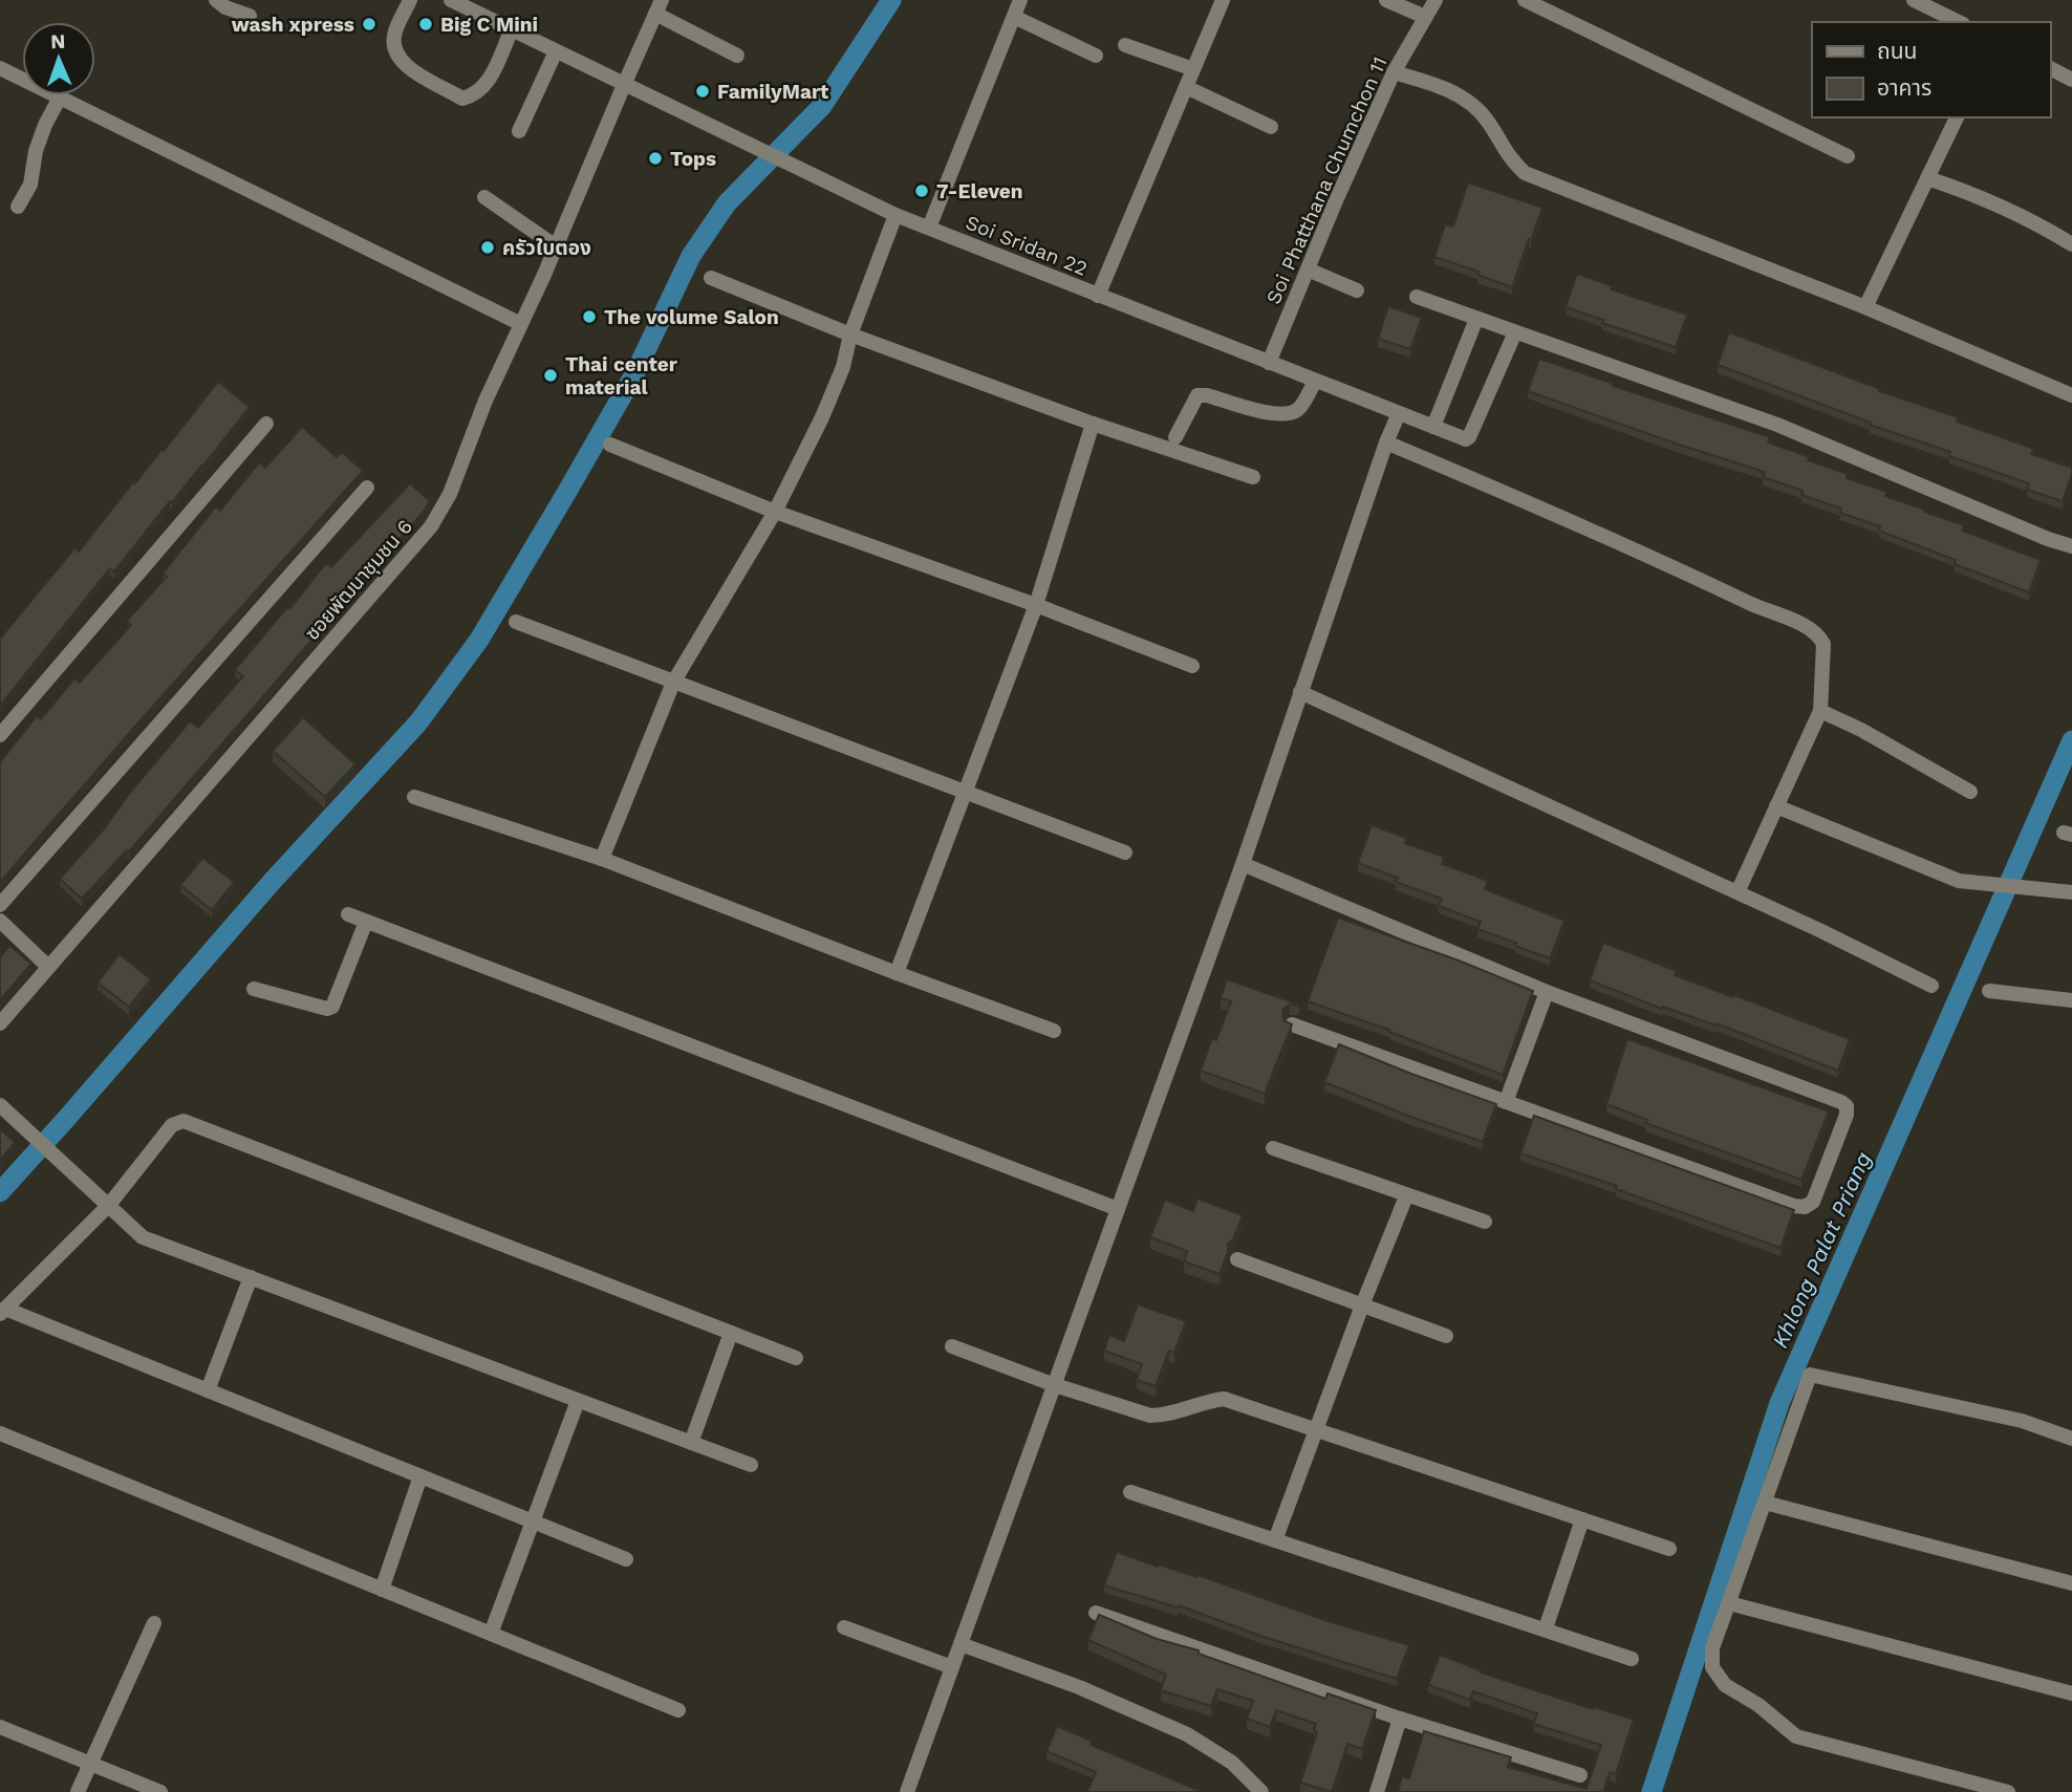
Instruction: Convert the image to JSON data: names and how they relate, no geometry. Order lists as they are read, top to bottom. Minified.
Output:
{"streets":{"street":["Soi Phatthana Chumchon 11","Soi Sridan 22","ซอยพัฒนาชุมชน 6"]},"crossings":[["Soi Phatthana Chumchon 11","Soi Sridan 22"],["Soi Sridan 22","ซอยพัฒนาชุมชน 6"]],"water":["Khlong Palat Priang"],"places":["wash xpress","Big C Mini","FamilyMart","Tops","7-Eleven","ครัวใบตอง","The volume Salon","Thai center material"],"legend":["ถนน","อาคาร"],"north":"top"}
